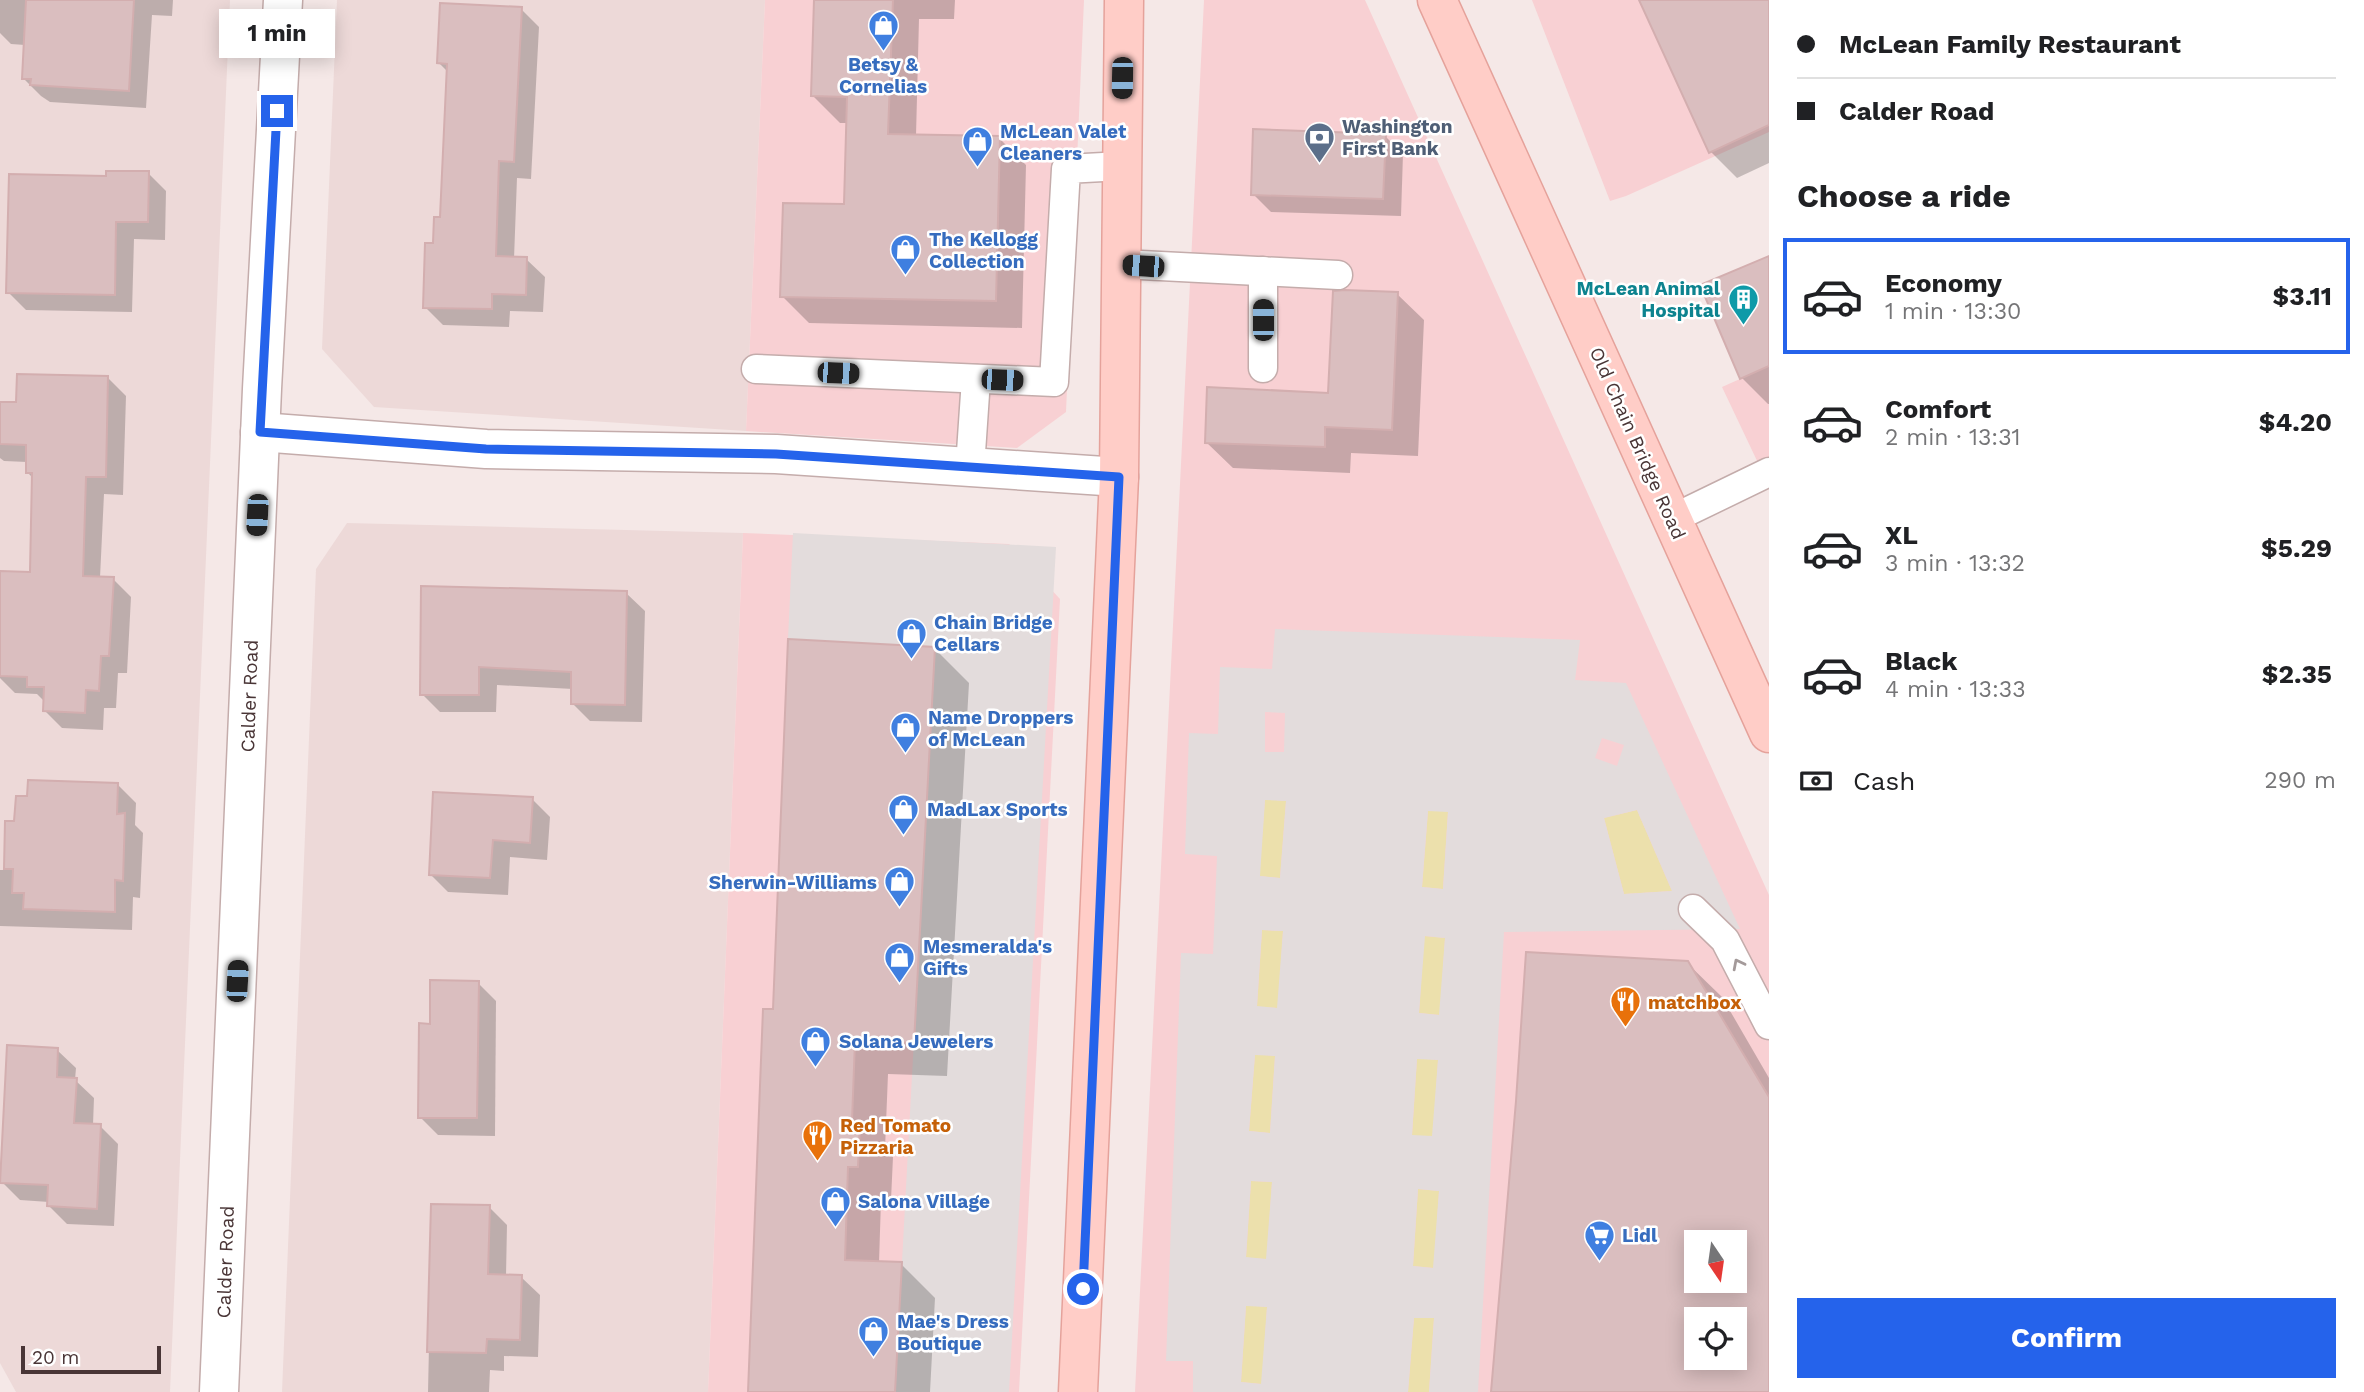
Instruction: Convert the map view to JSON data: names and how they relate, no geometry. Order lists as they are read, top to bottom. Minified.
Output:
{"streets":{"street":["Old Chain Bridge Road","Calder Road"]},"places":{"shop":["Betsy & Cornelias","McLean Valet Cleaners","The Kellogg Collection","Chain Bridge Cellars","Name Droppers of McLean","MadLax Sports","Sherwin-Williams","Mesmeralda's Gifts","Solana Jewelers","Salona Village","Mae's Dress Boutique"],"bank":["Washington First Bank"],"building":["McLean Animal Hospital"],"restaurant":["matchbox","Red Tomato Pizzaria"],"supermarket":["Lidl"]},"scale_bar":"20 m","north":"bottom","page":{"banner":["McLean Family Restaurant","Calder Road"],"bubble":"1 min","heading":"Choose a ride","list":[{"name":"Economy","note":"1 min · 13:30","value":"$3.11"},{"name":"Comfort","note":"2 min · 13:31","value":"$4.20"},{"name":"XL","note":"3 min · 13:32","value":"$5.29"},{"name":"Black","note":"4 min · 13:33","value":"$2.35"}],"pay":["Cash","290 m"],"buttons":"Confirm","scale":"20 m"}}
